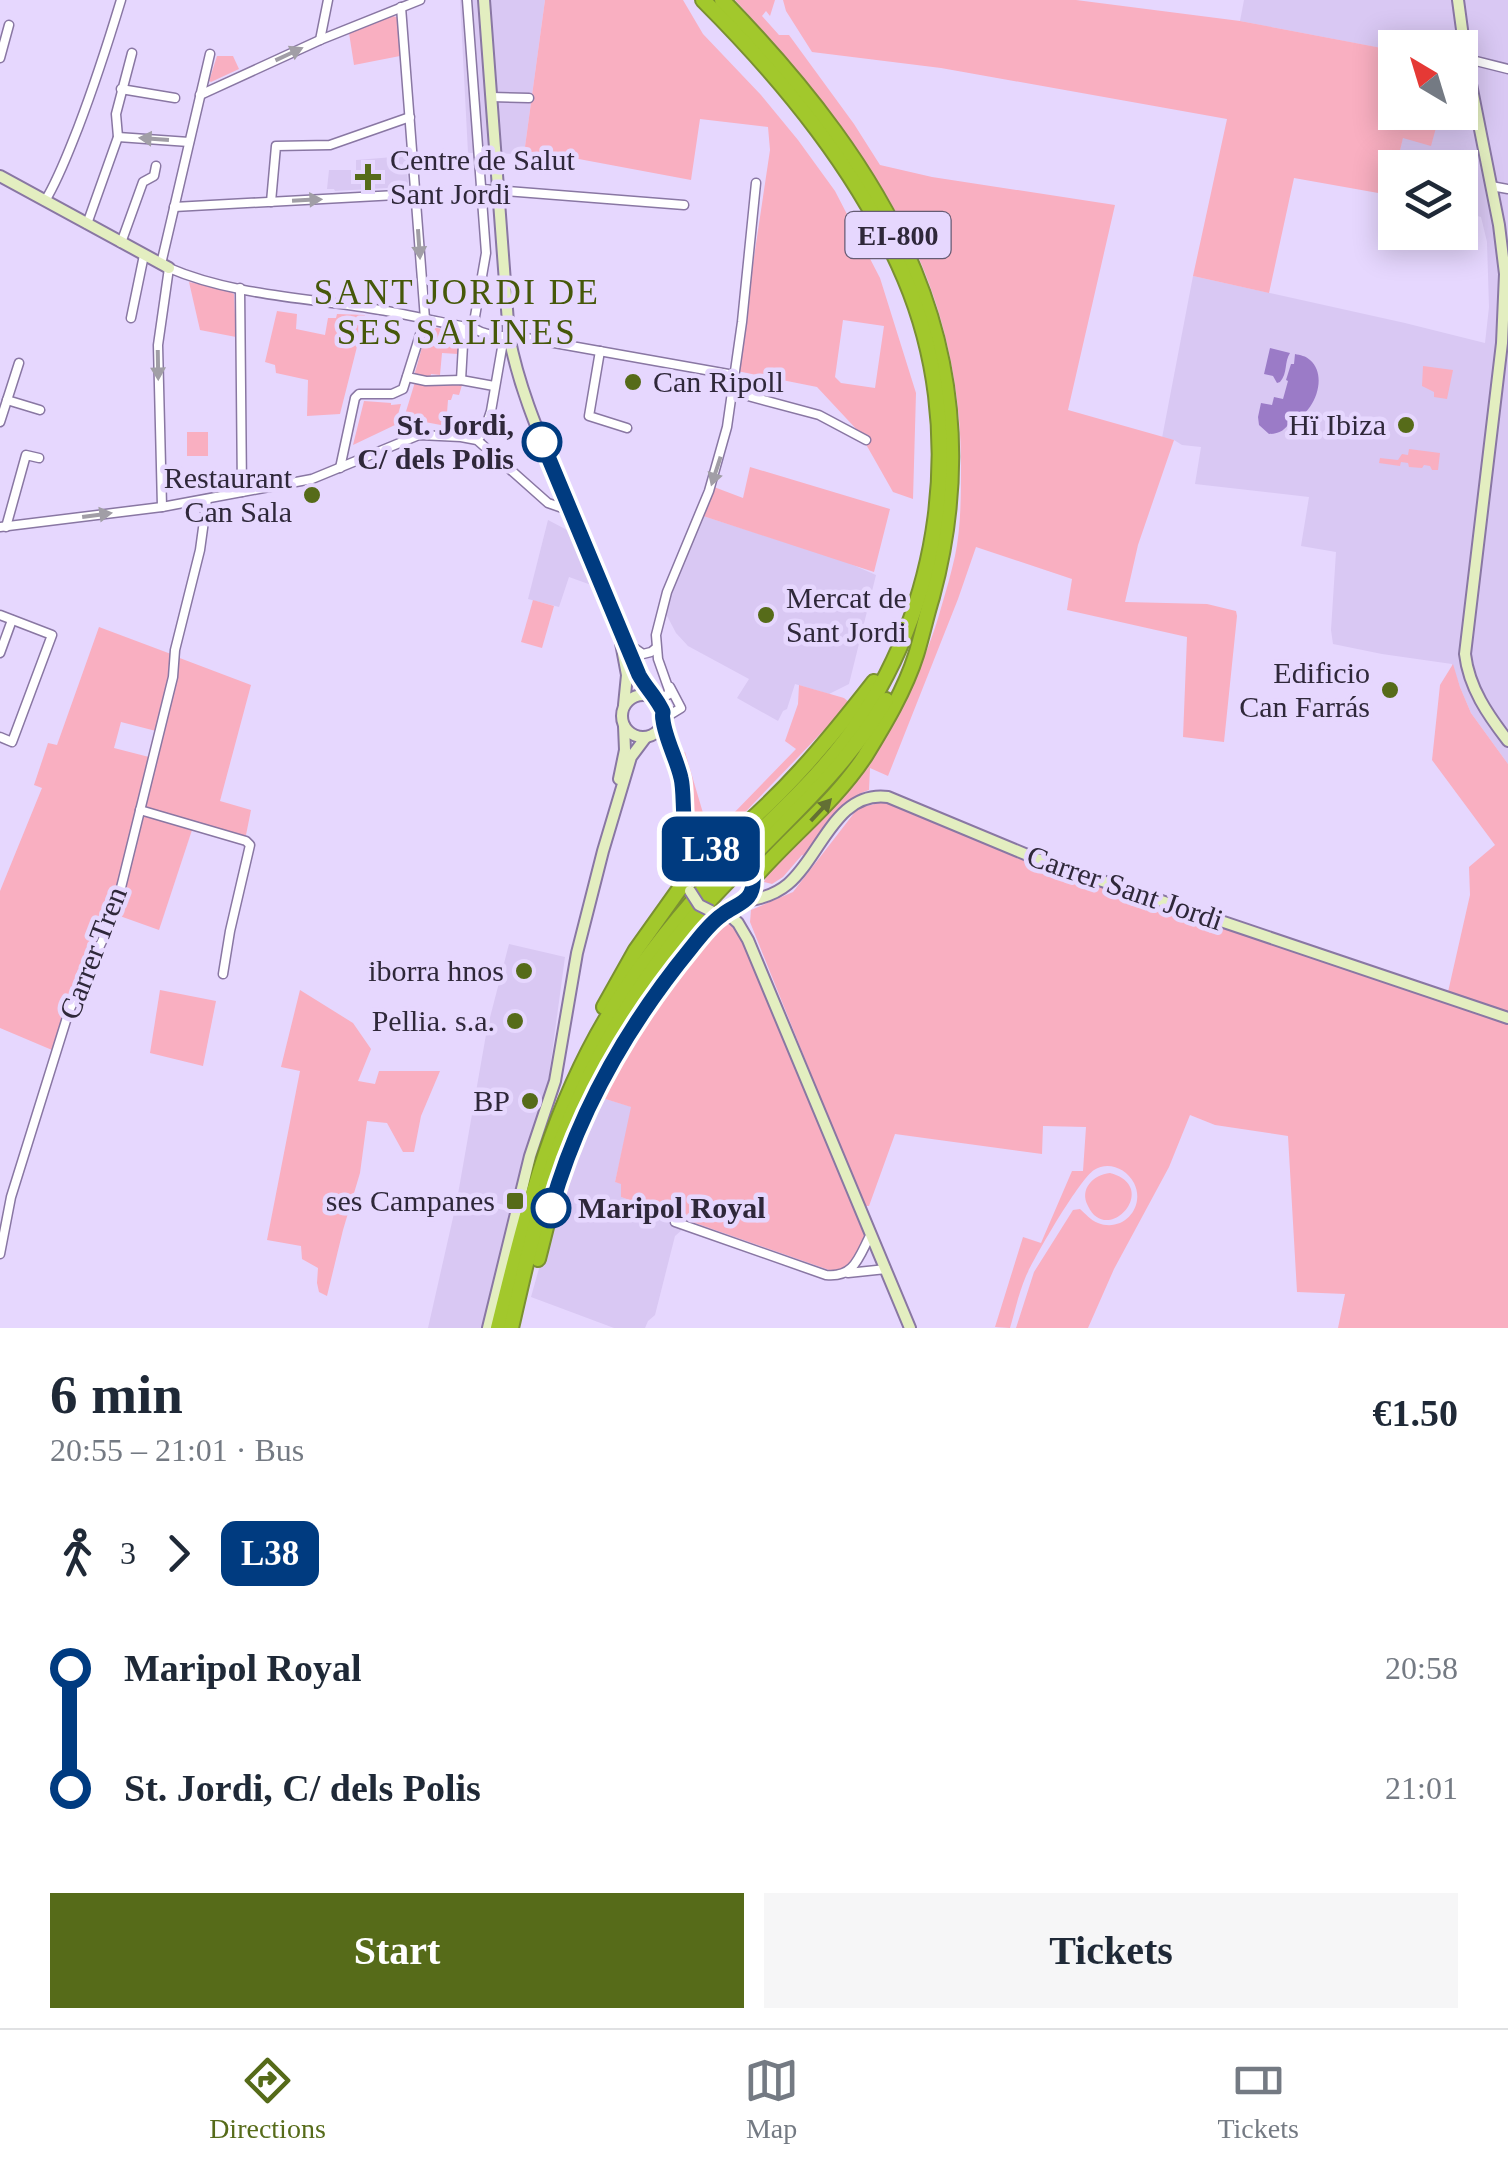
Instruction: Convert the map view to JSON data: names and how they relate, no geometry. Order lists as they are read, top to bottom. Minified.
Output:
{"streets":{"highway":["EI-800"],"street":["Carrer Sant Jordi","Carrer Tren"]},"districts":["SANT JORDI DE SES SALINES"],"places":{"health":["Centre de Salut Sant Jordi"],"other":["Can Ripoll","Hï Ibiza","St. Jordi, C/ dels Polis","Restaurant Can Sala","Mercat de Sant Jordi","Edificio Can Farrás","iborra hnos","Pellia. s.a.","BP","Maripol Royal"],"transit":["ses Campanes"]},"lines":["bus line L38"],"north":"top left","page":{"on_map":"L38","heading":["6 min","20:55 – 21:01 · Bus","€1.50"],"legs":["3","L38"],"list":[{"name":"Maripol Royal","value":"20:58"},{"name":"St. Jordi, C/ dels Polis","value":"21:01"}],"buttons":["Start","Tickets"],"tabs":["Directions","Map","Tickets"]}}
